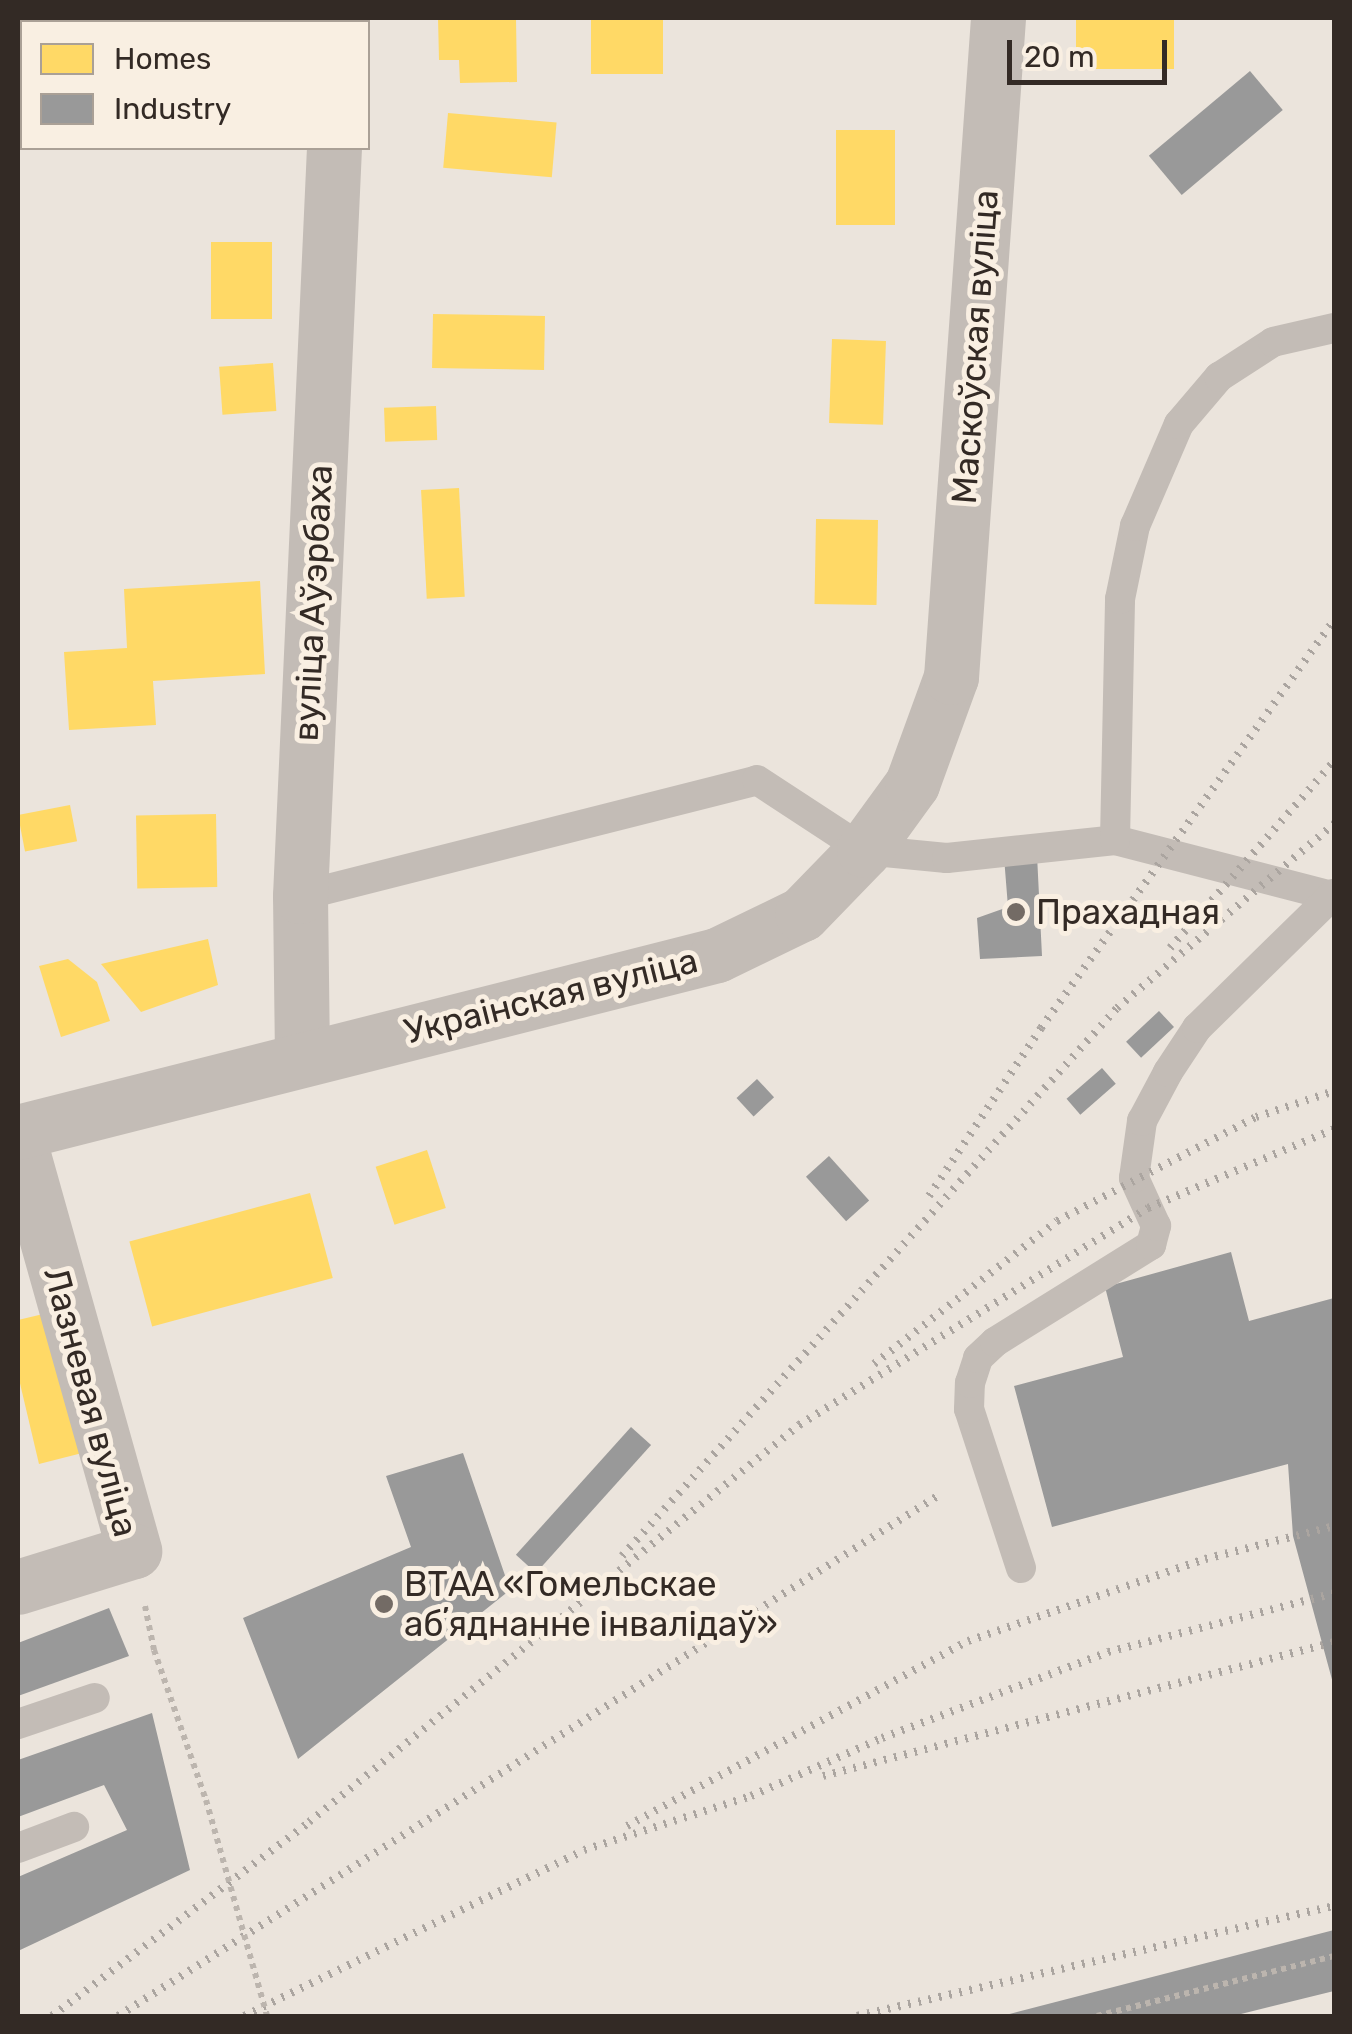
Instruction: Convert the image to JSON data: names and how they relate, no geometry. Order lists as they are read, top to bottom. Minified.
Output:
{"streets":{"street":["Маскоўская вуліца","вуліца Аўэрбаха","Украінская вуліца","Лазневая вуліца"]},"crossings":[["Маскоўская вуліца","Украінская вуліца"],["вуліца Аўэрбаха","Украінская вуліца"],["Украінская вуліца","Лазневая вуліца"]],"places":["Прахадная","ВТАА «Гомельскае абʼяднанне інвалідаў»"],"legend":["Homes","Industry"],"scale_bar":"20 m"}
